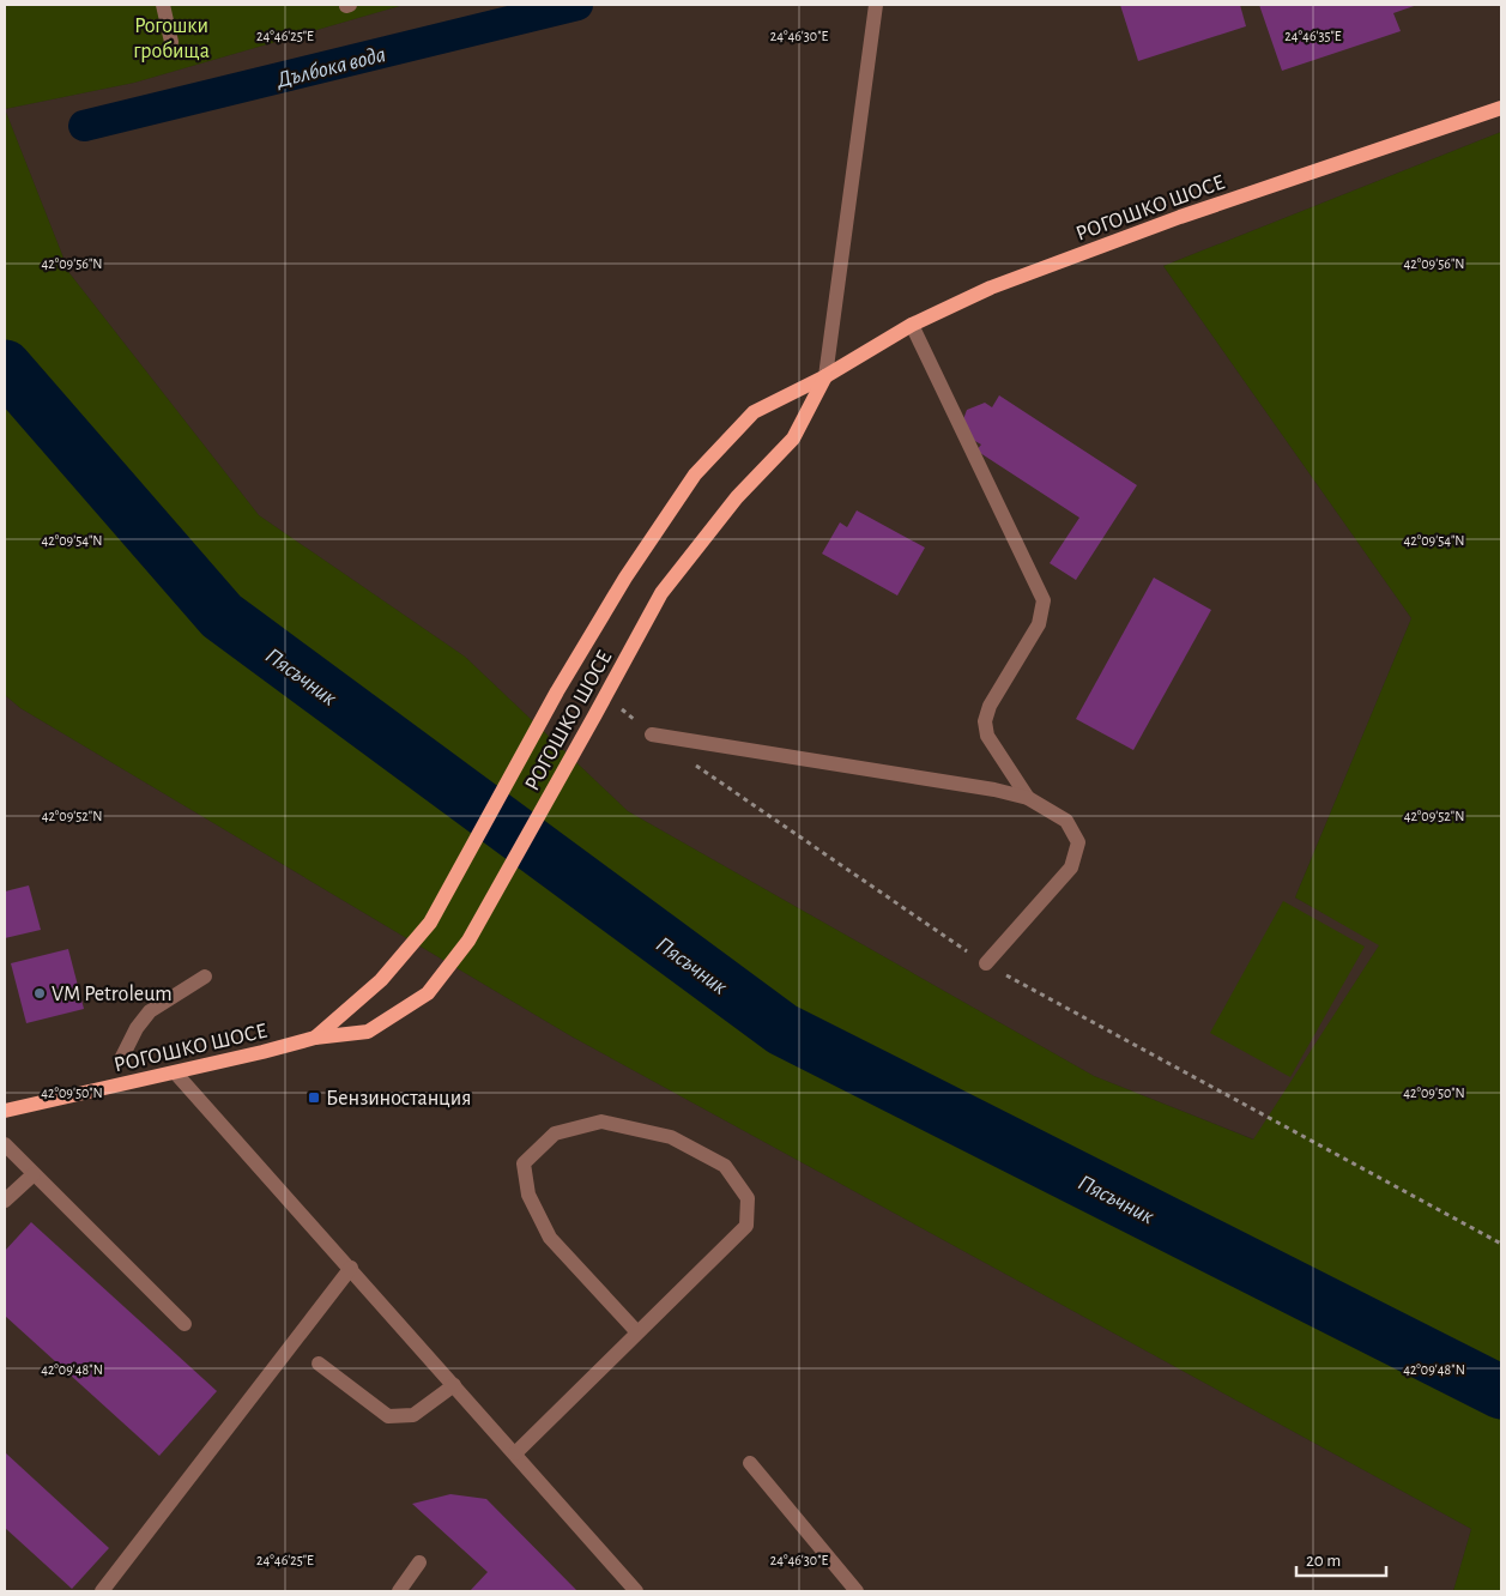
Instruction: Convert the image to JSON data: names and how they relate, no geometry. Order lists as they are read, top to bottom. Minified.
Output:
{"streets":{"main road":["РОГОШКО ШОСЕ"]},"water":["Дълбока вода","Пясъчник"],"parks":["Рогошки гробища"],"places":{"other":["VM Petroleum"],"transit":["Бензиностанция"]},"scale_bar":"20 m","coordinates":["24°46'25\"E","24°46'30\"E","24°46'35\"E","42°09'56\"N","42°09'54\"N","42°09'52\"N","42°09'50\"N","42°09'48\"N"]}
